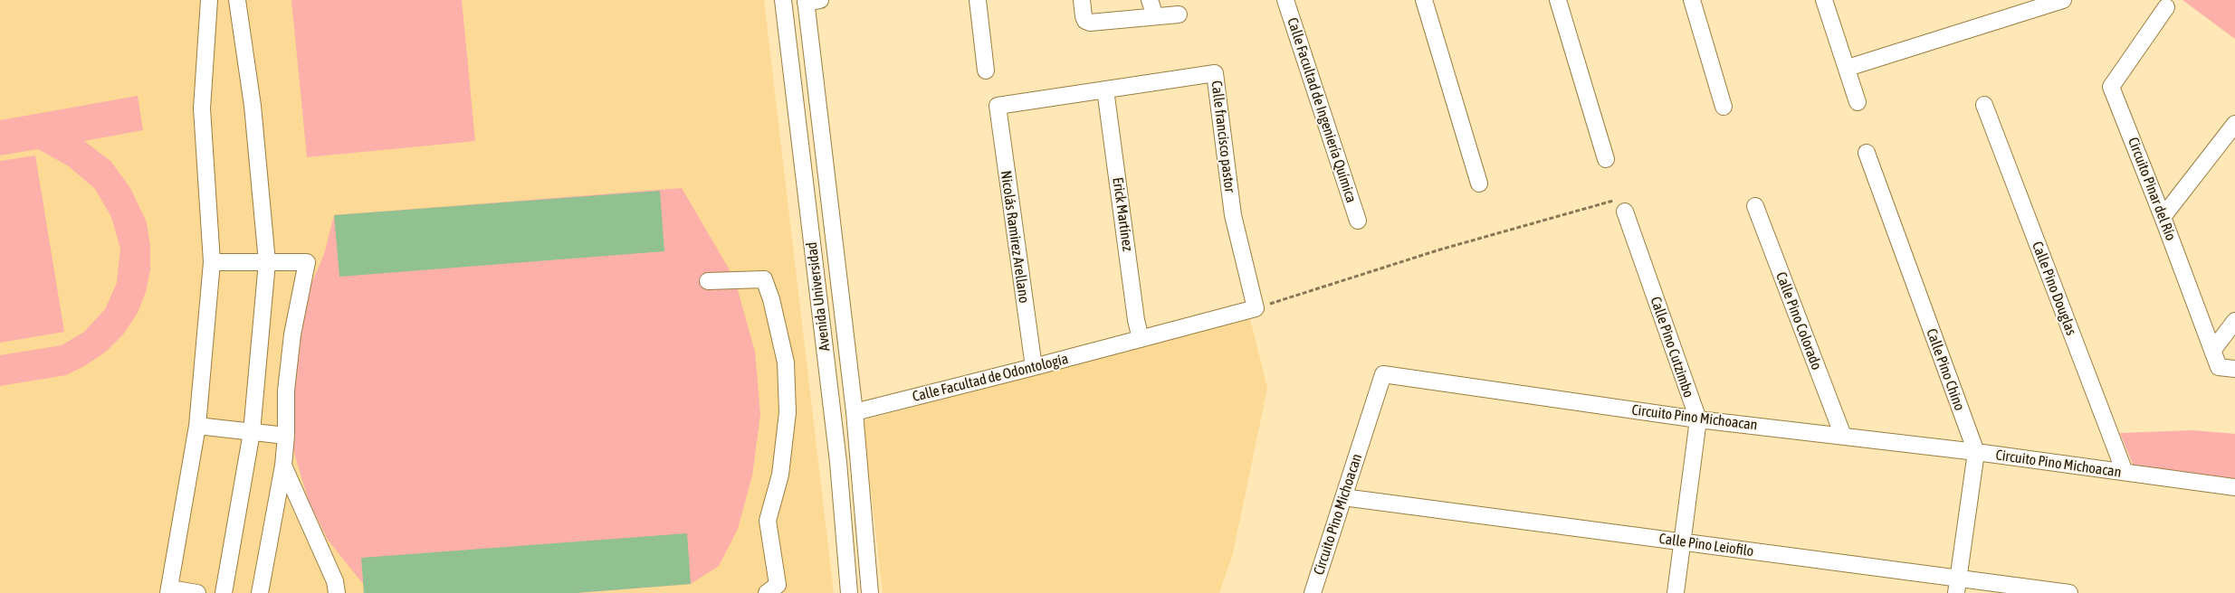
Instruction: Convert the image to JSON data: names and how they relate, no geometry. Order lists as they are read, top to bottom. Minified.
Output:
{"streets":{"street":["Calle Facultad de Ingenierίa Quίmica","Calle francisco pastor","Circuito Pinar del Río","Erick Martínez","Nicolás Ramirez Arellano","Calle Pino Douglas","Avenida Universidad","Calle Pino Colorado","Calle Pino Cutzimbo","Calle Pino Chino","Calle Facultad de Odontología","Circuito Pino Michoacan","Calle Pino Leiofilo"]},"crossings":[["Calle francisco pastor","Erick Martínez"],["Calle francisco pastor","Nicolás Ramirez Arellano"],["Calle francisco pastor","Calle Facultad de Odontología"],["Erick Martínez","Calle Facultad de Odontología"],["Nicolás Ramirez Arellano","Calle Facultad de Odontología"],["Calle Pino Douglas","Circuito Pino Michoacan"],["Avenida Universidad","Calle Facultad de Odontología"],["Calle Pino Colorado","Circuito Pino Michoacan"],["Calle Pino Cutzimbo","Circuito Pino Michoacan"],["Calle Pino Cutzimbo","Calle Pino Leiofilo"],["Calle Pino Chino","Circuito Pino Michoacan"],["Calle Pino Chino","Calle Pino Leiofilo"],["Circuito Pino Michoacan","Calle Pino Leiofilo"]]}
